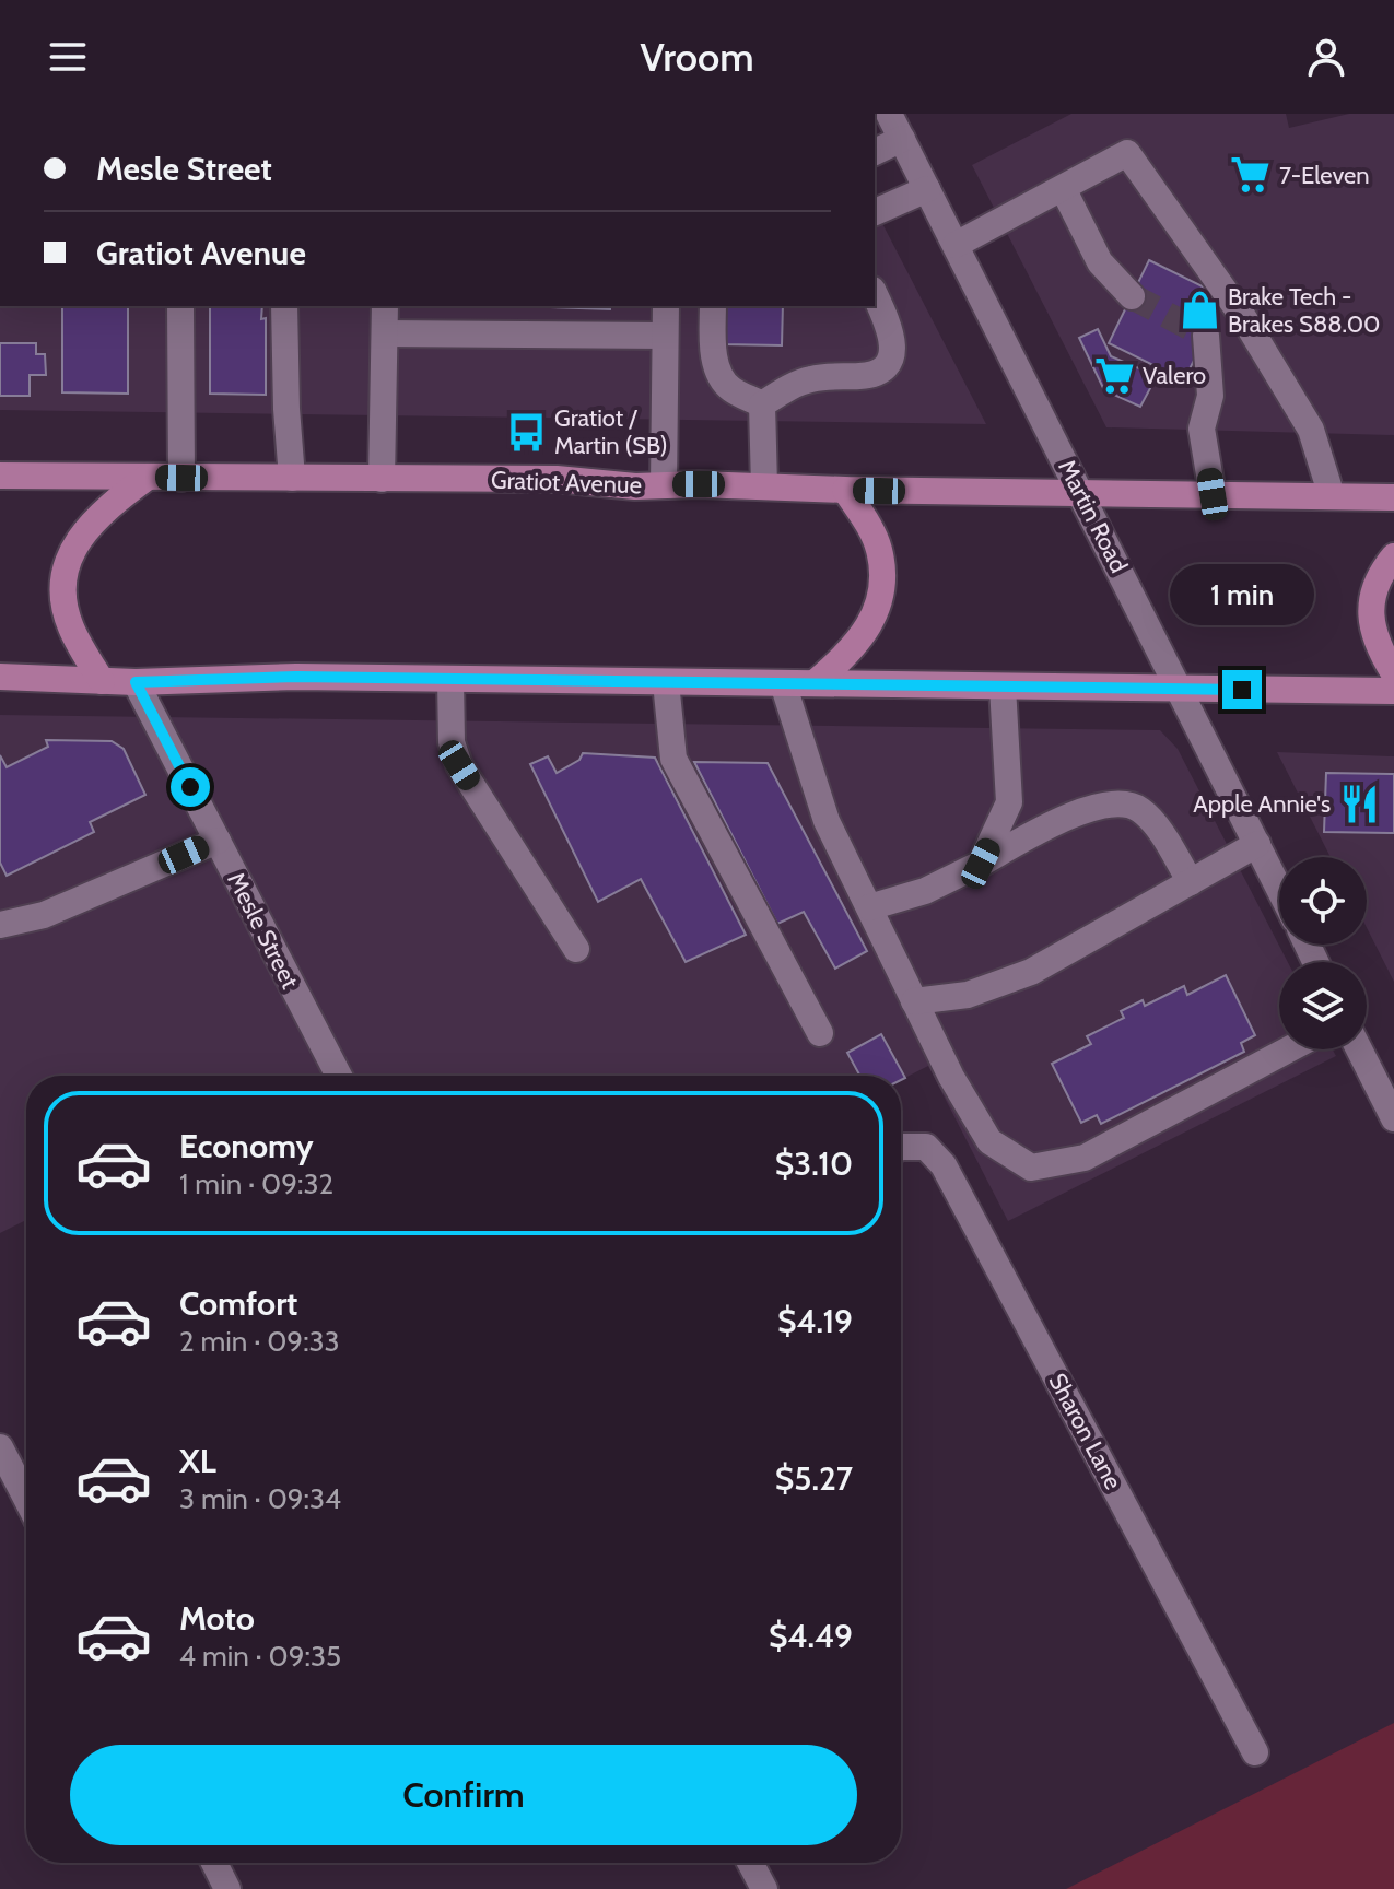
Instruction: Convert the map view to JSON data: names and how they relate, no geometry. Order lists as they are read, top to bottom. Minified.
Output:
{"streets":{"main road":["Gratiot Avenue"],"street":["Martin Road","Mesle Street","Sharon Lane"]},"crossings":[["Gratiot Avenue","Martin Road"]],"places":{"supermarket":["7-Eleven","Valero"],"shop":["Brake Tech - Brakes S88.00"],"bus stop":["Gratiot / Martin (SB)"],"restaurant":["Apple Annie's"]},"page":{"header":"Vroom","banner":["Mesle Street","Gratiot Avenue"],"bubble":"1 min","list":[{"name":"Economy","note":"1 min · 09:32","value":"$3.10"},{"name":"Comfort","note":"2 min · 09:33","value":"$4.19"},{"name":"XL","note":"3 min · 09:34","value":"$5.27"},{"name":"Moto","note":"4 min · 09:35","value":"$4.49"}],"buttons":"Confirm"}}
